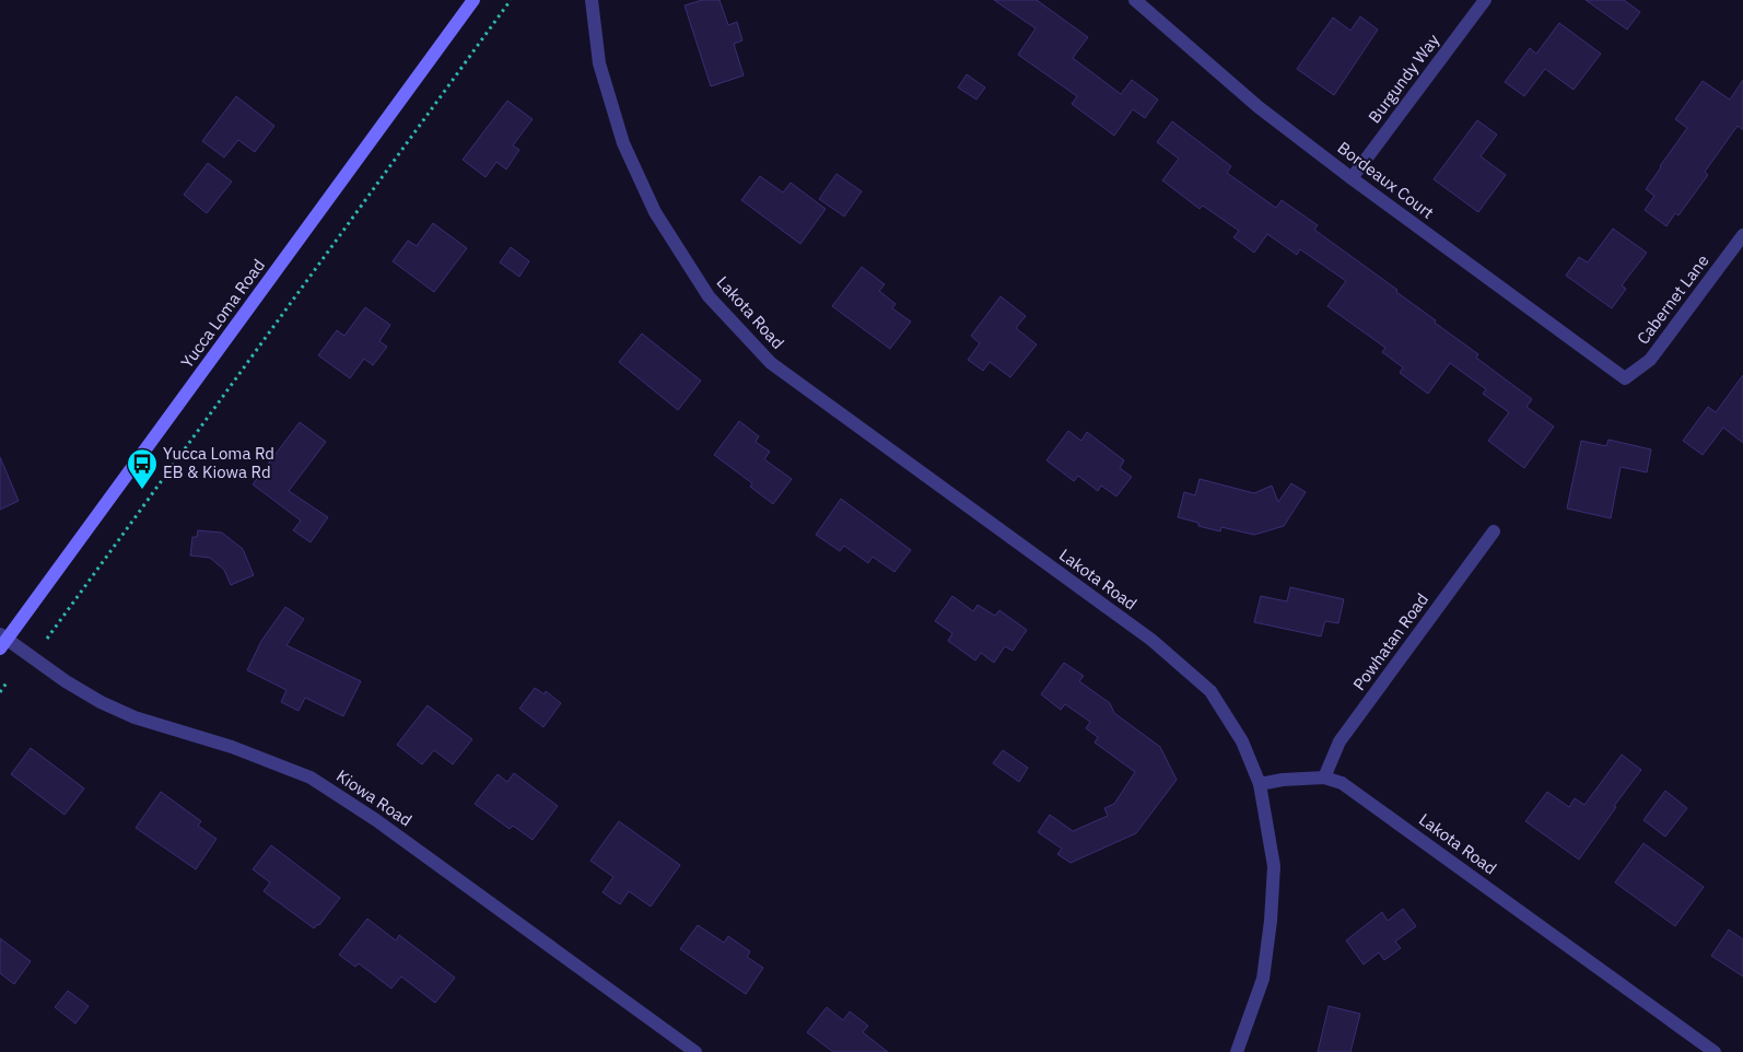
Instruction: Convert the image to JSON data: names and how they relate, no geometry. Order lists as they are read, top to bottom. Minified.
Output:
{"streets":{"main road":["Yucca Loma Road"],"street":["Burgundy Way","Bordeaux Court","Cabernet Lane","Lakota Road","Powhatan Road","Kiowa Road"]},"crossings":[["Burgundy Way","Bordeaux Court"],["Bordeaux Court","Cabernet Lane"],["Lakota Road","Powhatan Road"],["Yucca Loma Road","Kiowa Road"]],"places":{"bus stop":["Yucca Loma Rd EB & Kiowa Rd"]}}
